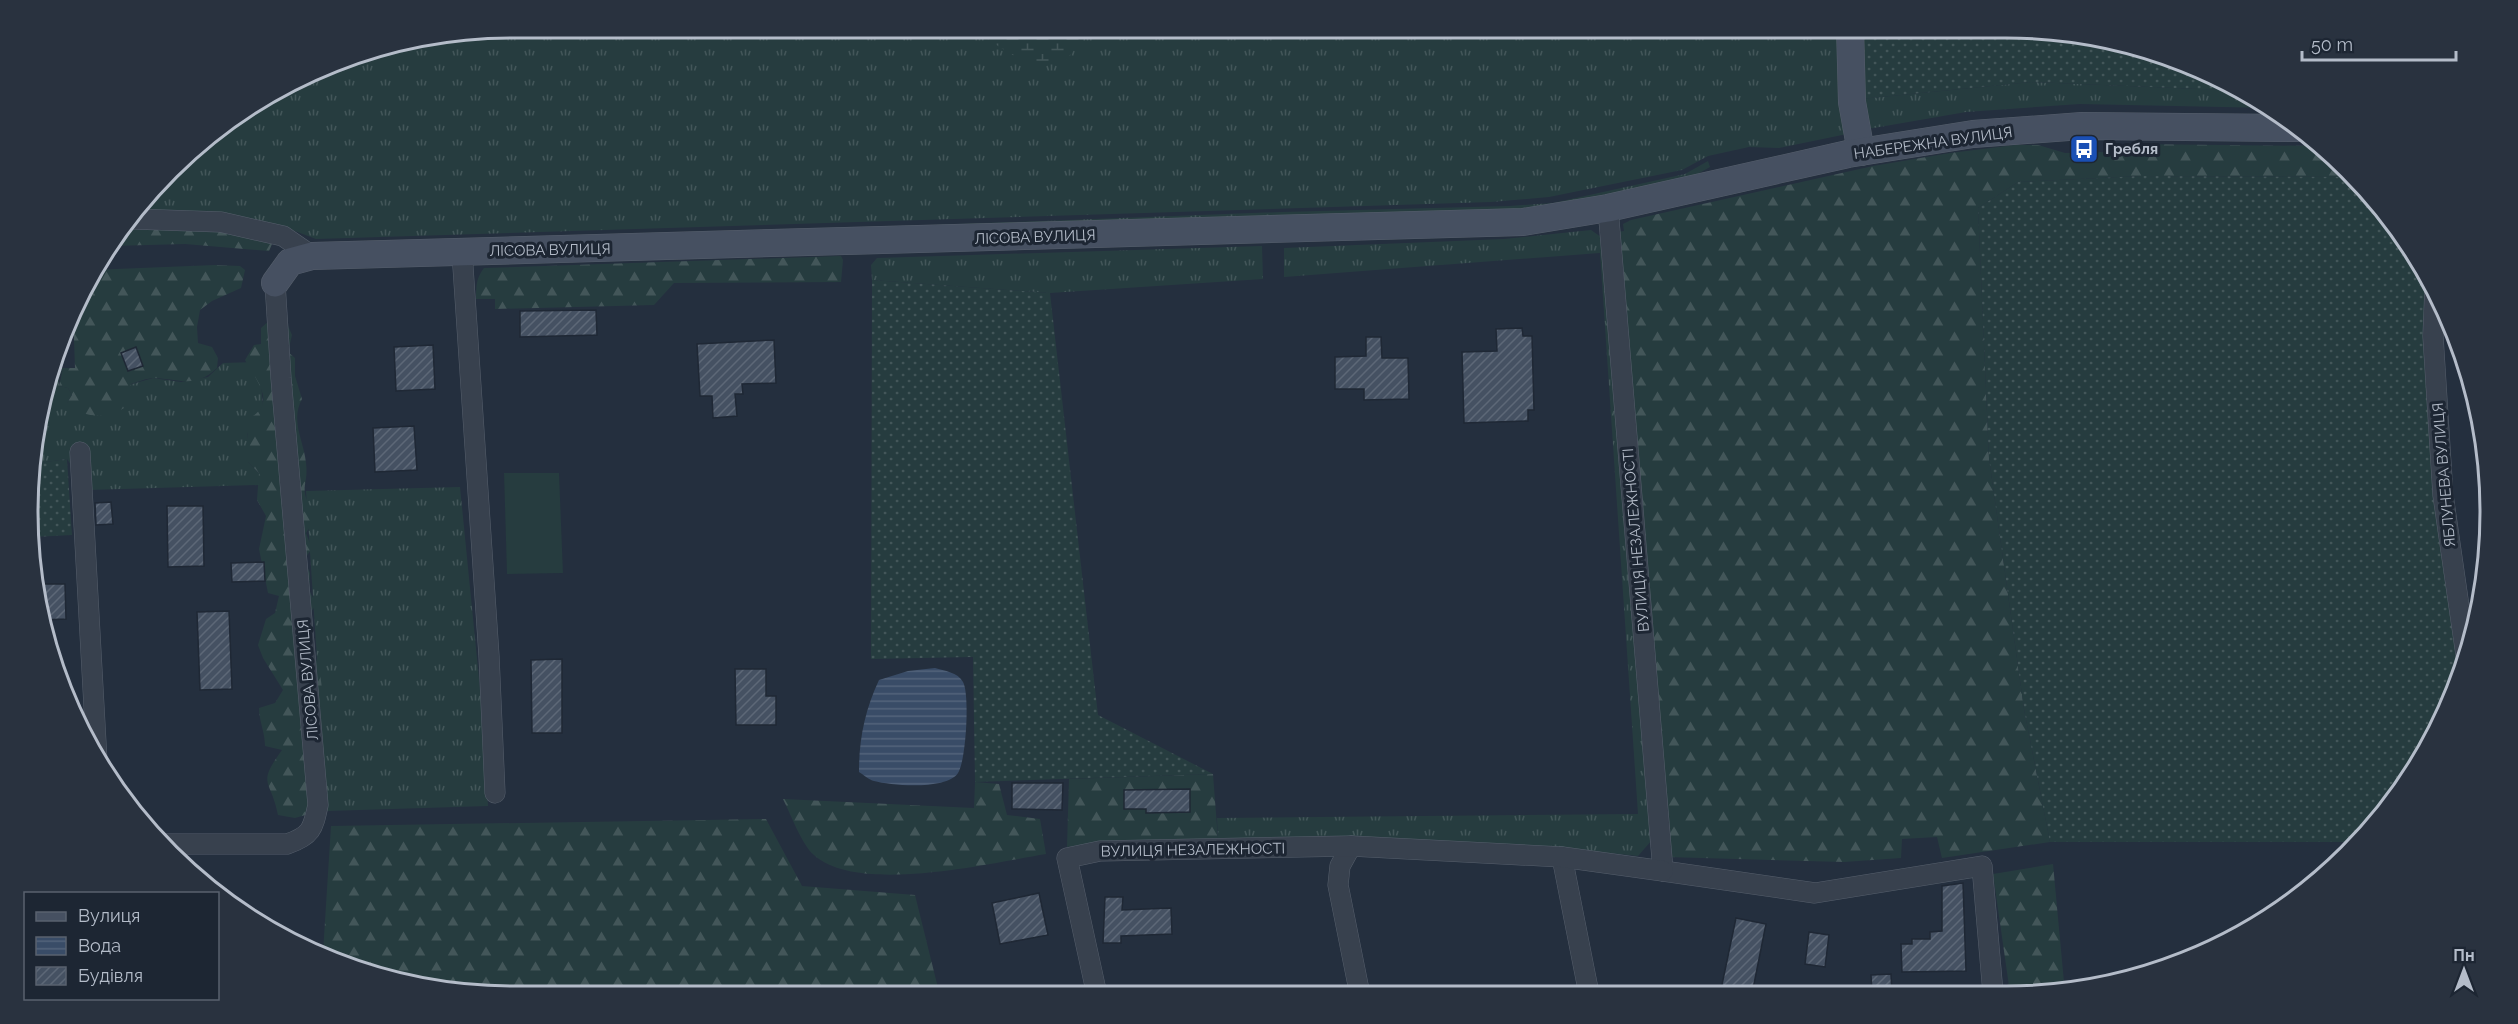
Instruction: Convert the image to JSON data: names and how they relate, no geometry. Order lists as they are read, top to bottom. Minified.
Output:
{"streets":{"street":["НАБЕРЕЖНА ВУЛИЦЯ","ЛІСОВА ВУЛИЦЯ","ЯБЛУНЕВА ВУЛИЦЯ","ВУЛИЦЯ НЕЗАЛЕЖНОСТІ"]},"crossings":[["НАБЕРЕЖНА ВУЛИЦЯ","ЛІСОВА ВУЛИЦЯ"],["НАБЕРЕЖНА ВУЛИЦЯ","ВУЛИЦЯ НЕЗАЛЕЖНОСТІ"],["ЛІСОВА ВУЛИЦЯ","ВУЛИЦЯ НЕЗАЛЕЖНОСТІ"]],"places":{"bus stop":["Гребля"]},"legend":["Вулиця","Вода","Будівля"],"scale_bar":"50 m","north":"top"}
